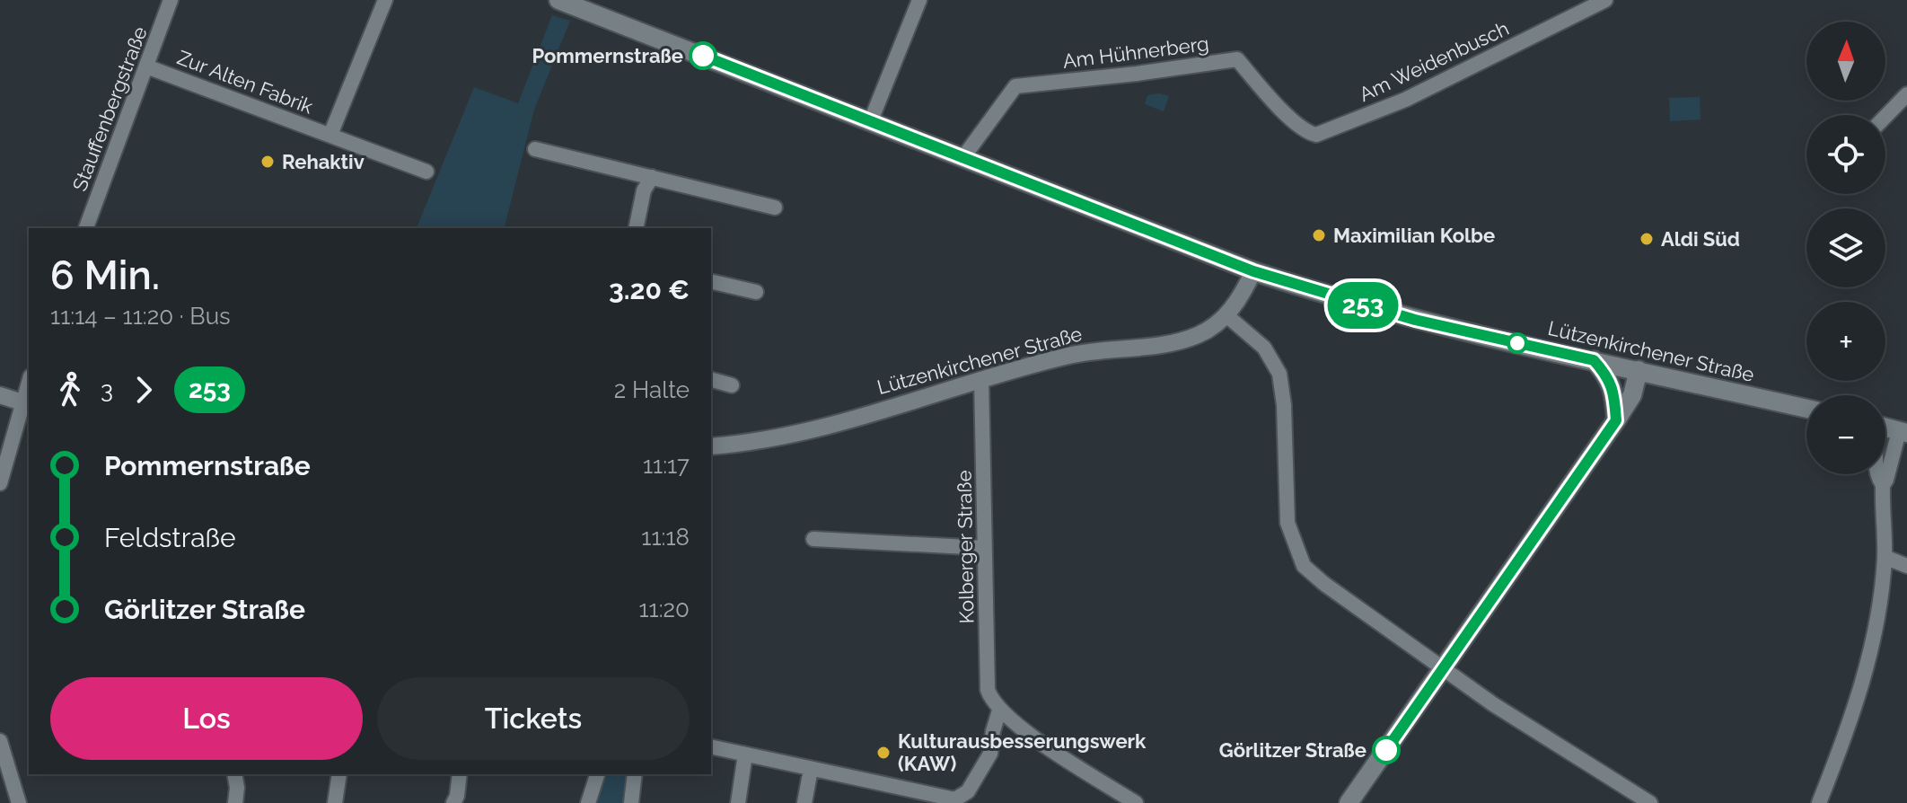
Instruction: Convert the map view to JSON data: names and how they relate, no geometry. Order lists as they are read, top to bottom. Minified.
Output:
{"streets":{"main road":["Lützenkirchener Straße"],"street":["Am Hühnerberg","Am Weidenbusch","Zur Alten Fabrik","Stauffenbergstraße","Kolberger Straße"]},"crossings":[["Am Hühnerberg","Am Weidenbusch"],["Zur Alten Fabrik","Stauffenbergstraße"],["Lützenkirchener Straße","Kolberger Straße"]],"places":["Pommernstraße","Rehaktiv","Maximilian Kolbe","Aldi Süd","Görlitzer Straße","Kulturausbesserungswerk (KAW)"],"lines":["bus line 253"],"north":"top","page":{"on_map":"253","map_buttons":["+","−"],"heading":["6 Min.","11:14 – 11:20 · Bus","3.20 €"],"legs":["3","253","2 Halte"],"list":[{"name":"Pommernstraße","value":"11:17"},{"name":"Feldstraße","value":"11:18"},{"name":"Görlitzer Straße","value":"11:20"}],"buttons":["Los","Tickets"]}}
